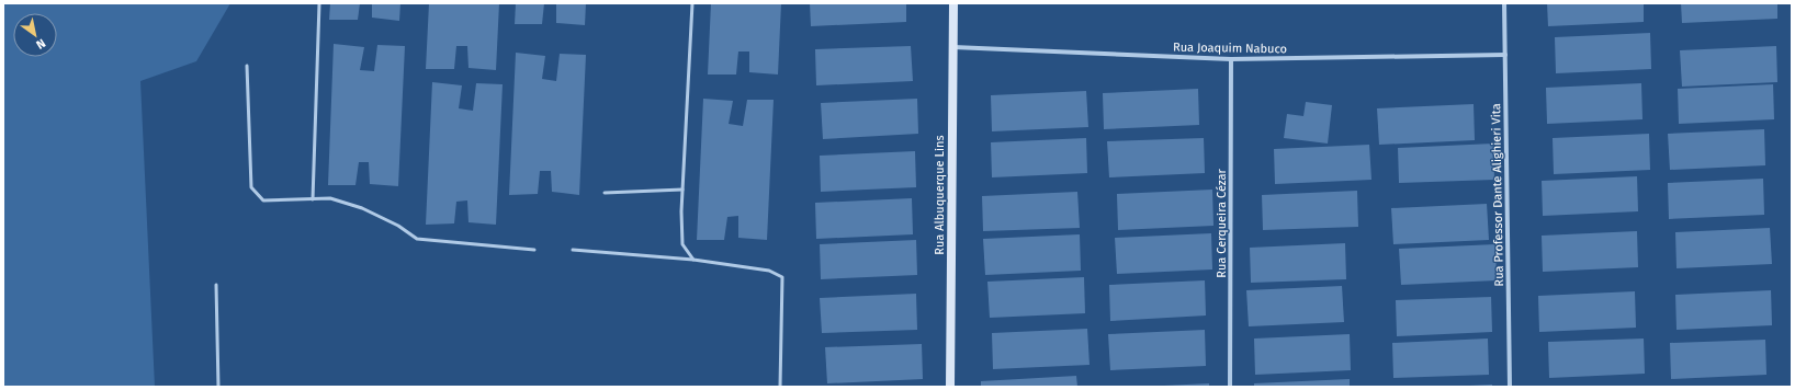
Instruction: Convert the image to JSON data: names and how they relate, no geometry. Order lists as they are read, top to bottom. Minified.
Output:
{"streets":{"street":["Rua Joaquim Nabuco","Rua Albuquerque Lins","Rua Professor Dante Alighieri Vita","Rua Cerqueira Cézar"]},"crossings":[["Rua Joaquim Nabuco","Rua Albuquerque Lins"],["Rua Joaquim Nabuco","Rua Professor Dante Alighieri Vita"],["Rua Joaquim Nabuco","Rua Cerqueira Cézar"]],"north":"bottom right"}
